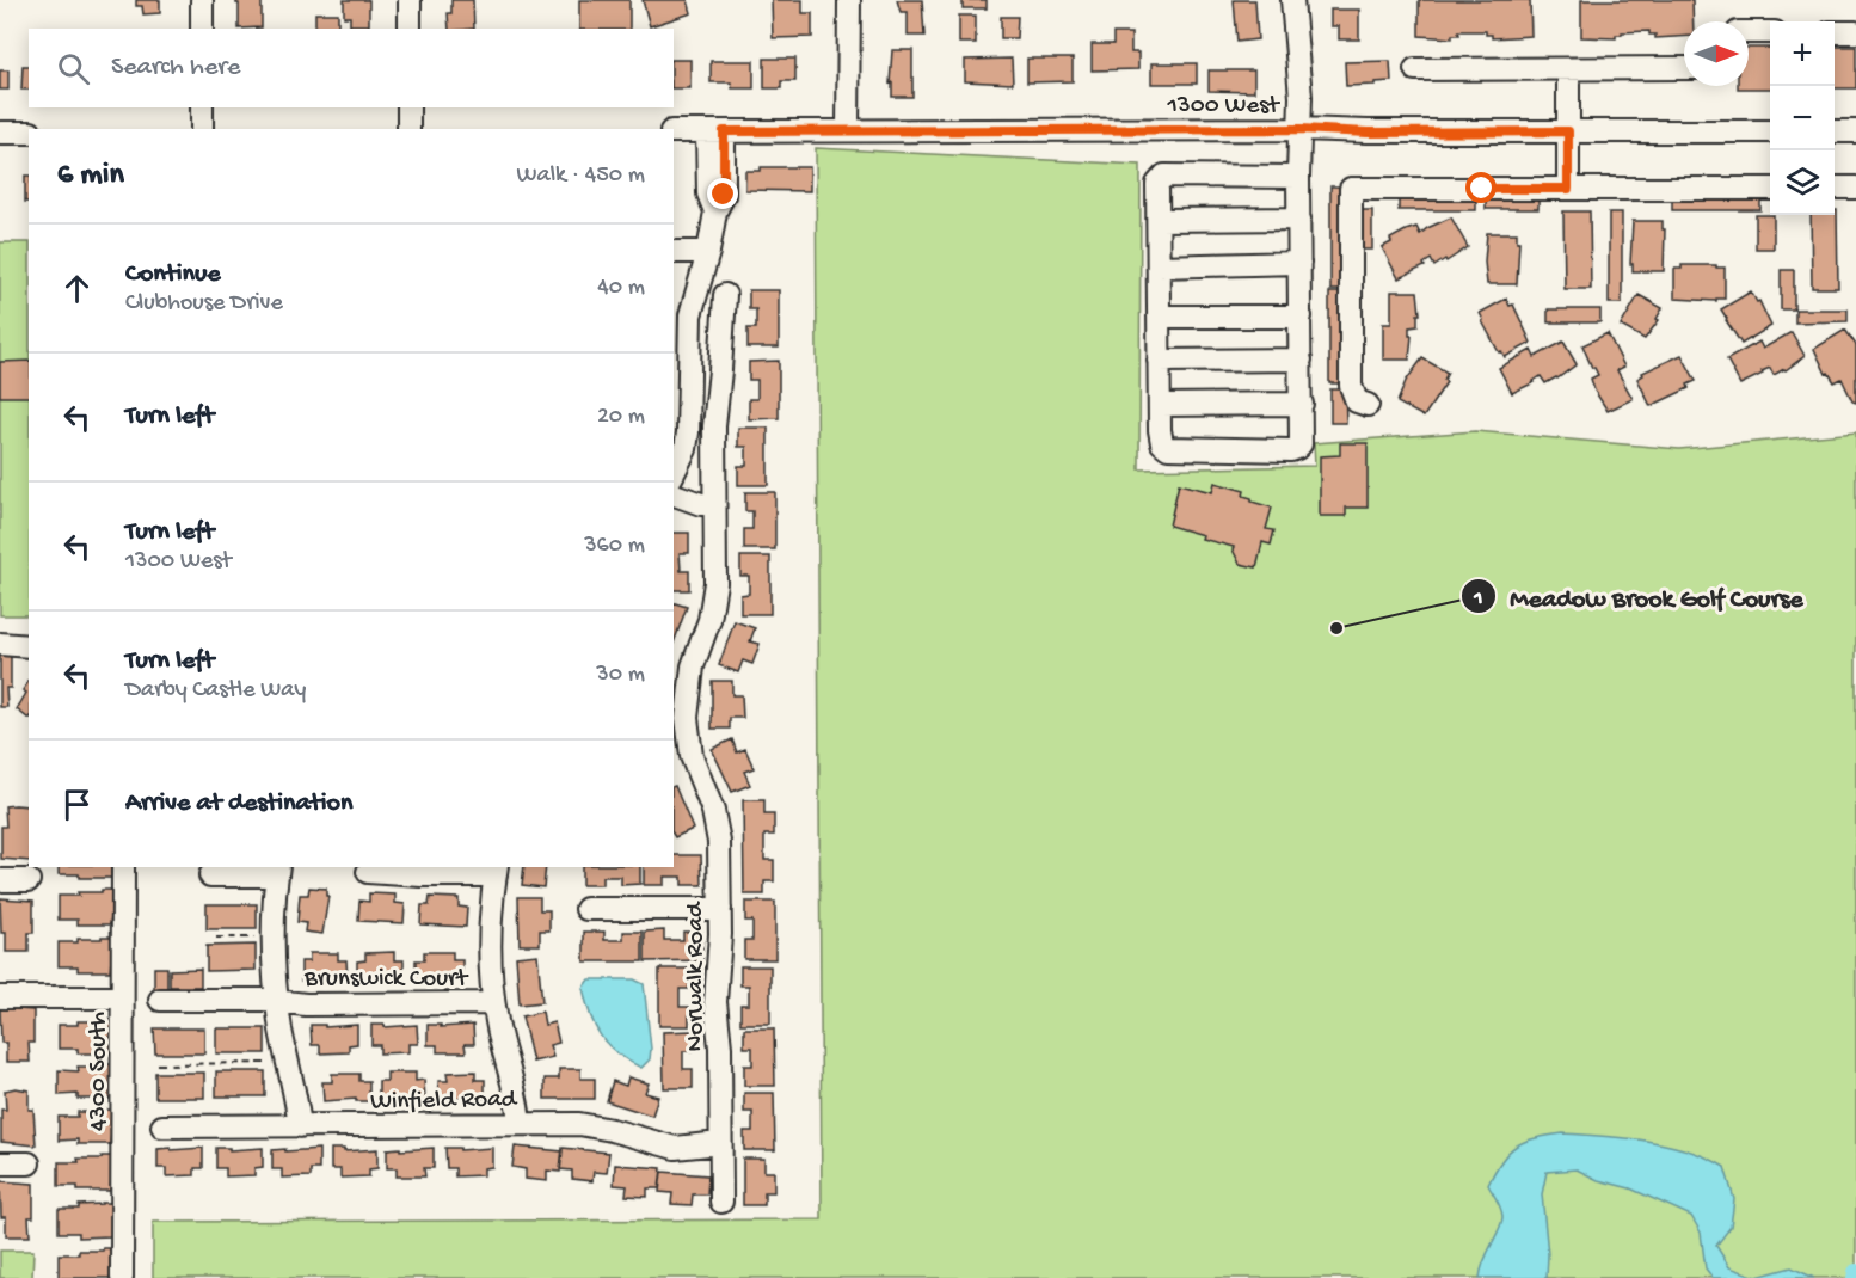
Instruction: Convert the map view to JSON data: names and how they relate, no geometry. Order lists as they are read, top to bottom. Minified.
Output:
{"streets":{"street":["1300 West","Brunswick Court","Norwalk Road","4300 South","Winfield Road"]},"crossings":[["Norwalk Road","Winfield Road"]],"places":["Meadow Brook Golf Course"],"north":"right","page":{"map_buttons":["+","−"],"search":"Search here","heading":["6 min","Walk · 450 m"],"list":[["Continue","Clubhouse Drive","40 m"],["Turn left","20 m"],["Turn left","1300 West","360 m"],["Turn left","Darby Castle Way","30 m"],"Arrive at destination"]}}
